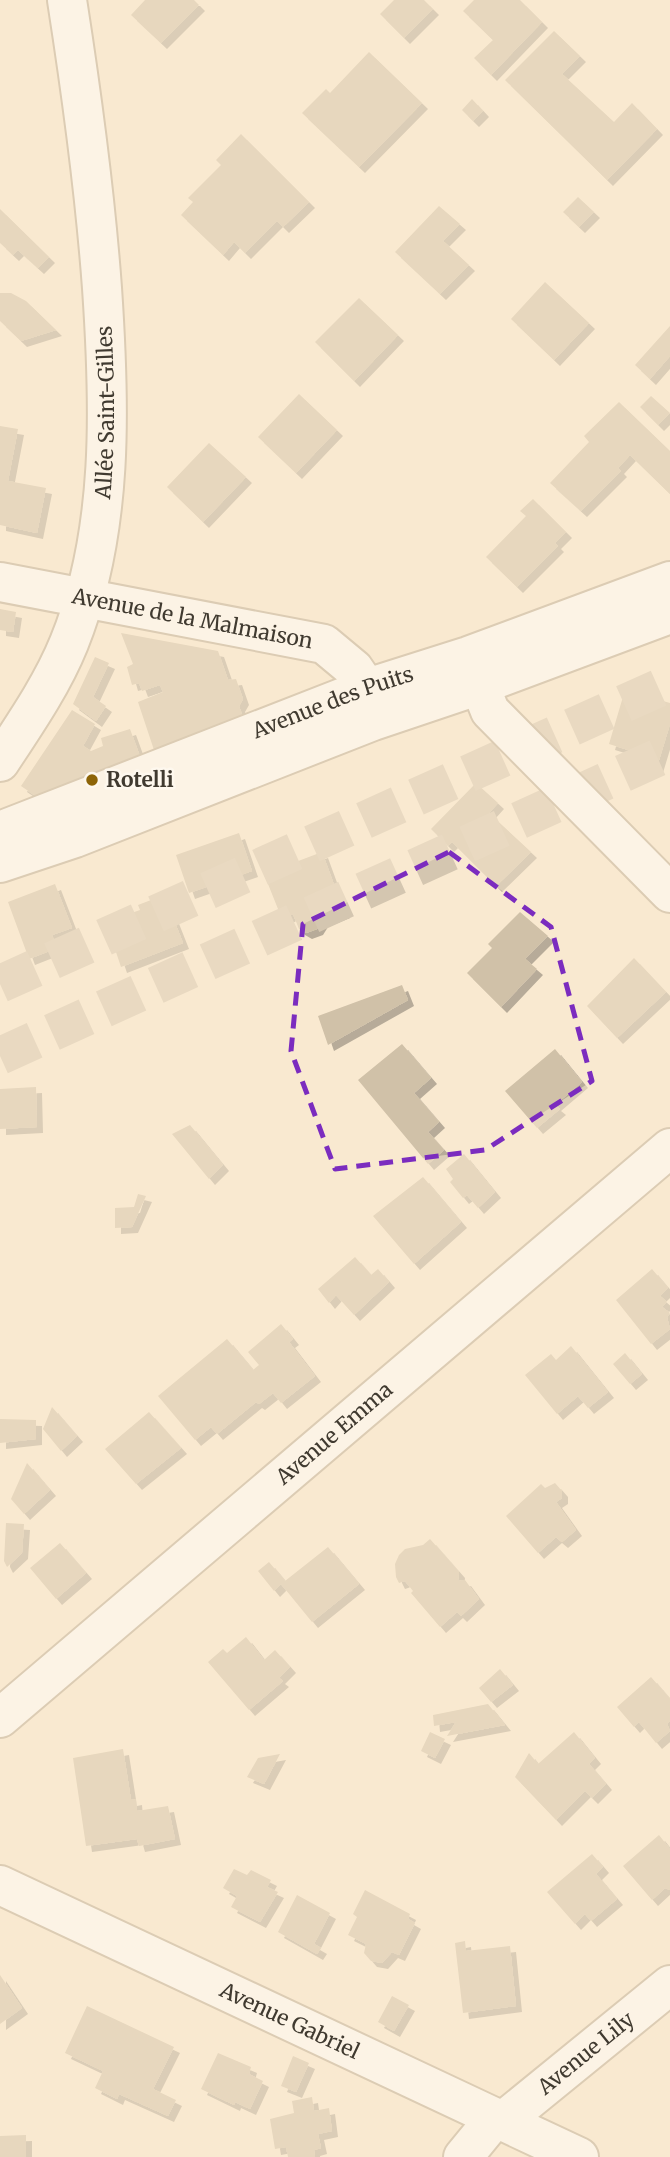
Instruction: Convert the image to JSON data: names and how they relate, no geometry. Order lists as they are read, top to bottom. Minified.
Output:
{"streets":{"street":["Allée Saint-Gilles","Avenue de la Malmaison","Avenue des Puits","Avenue Emma","Avenue Gabriel","Avenue Lily"]},"crossings":[["Allée Saint-Gilles","Avenue de la Malmaison"],["Avenue de la Malmaison","Avenue des Puits"],["Avenue Gabriel","Avenue Lily"]],"places":["Rotelli"]}
